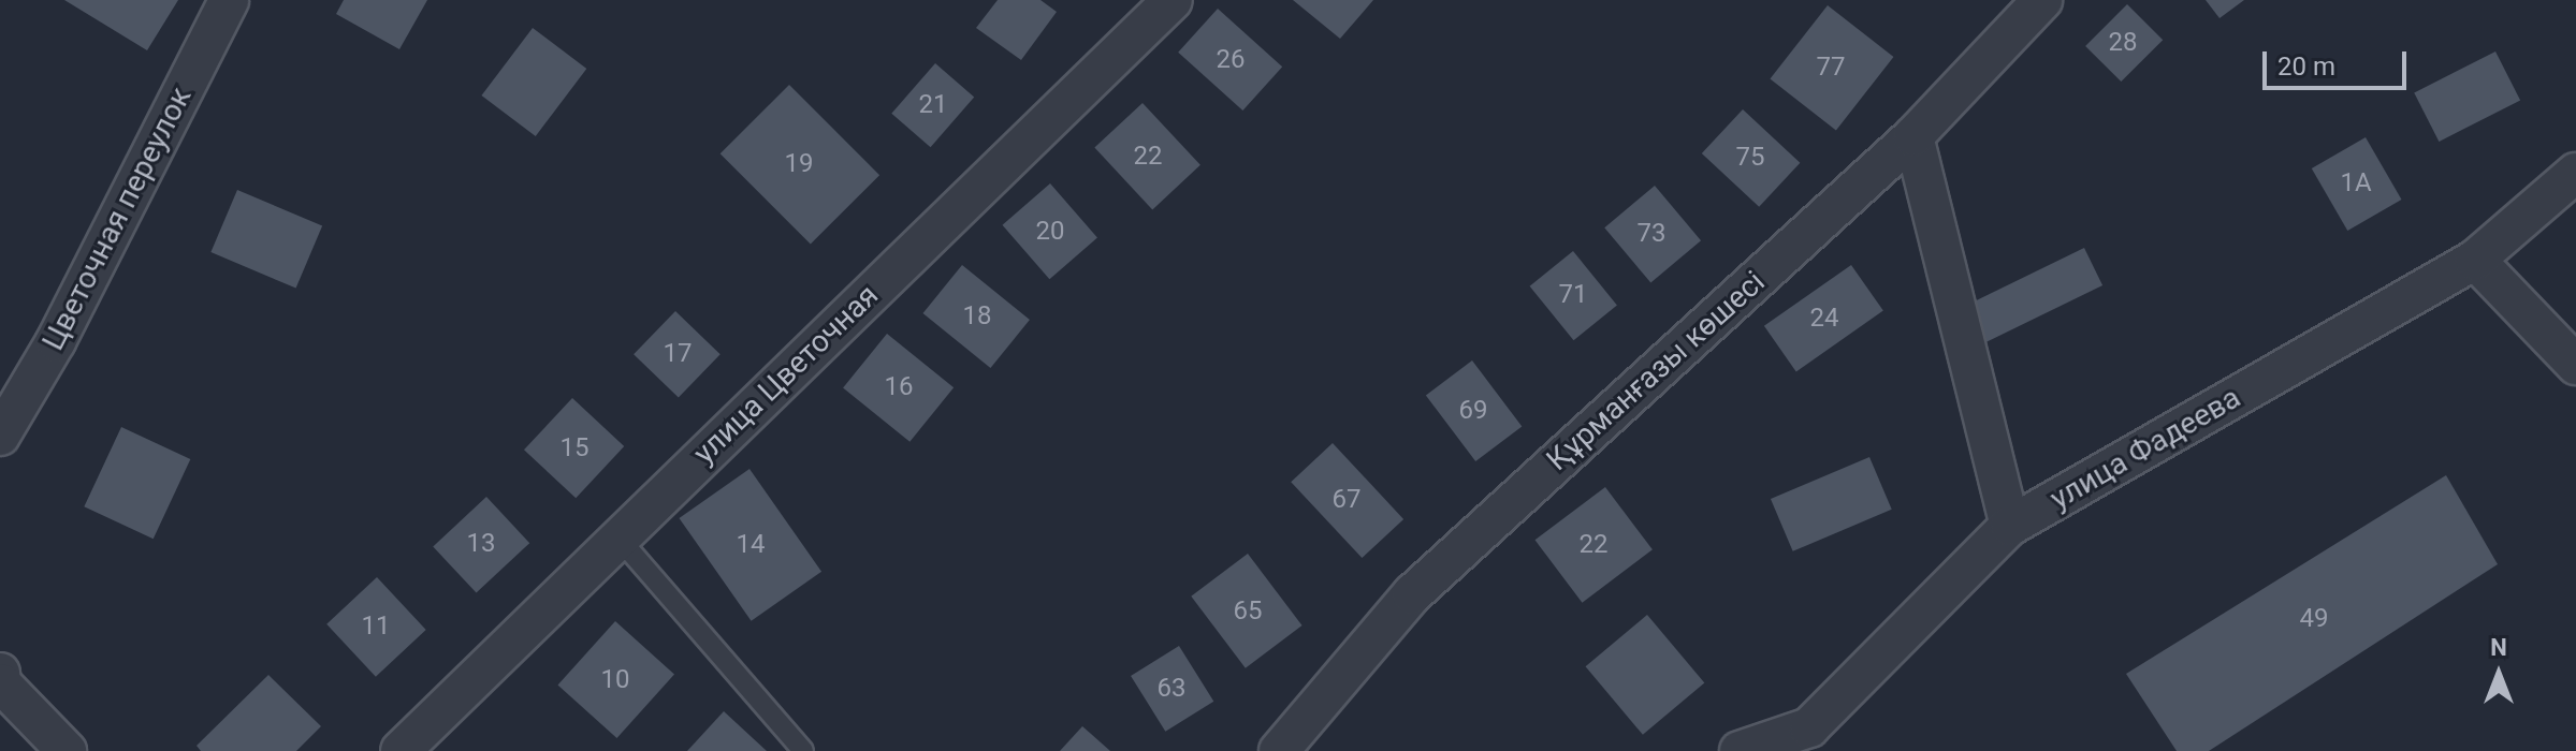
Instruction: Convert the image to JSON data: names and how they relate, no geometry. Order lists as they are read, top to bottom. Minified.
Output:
{"streets":{"street":["Цветочная переулок","Құрманғазы көшесі","улица Цветочная","улица Фадеева"]},"house_numbers":["28","26","77","21","22","75","19","1А","20","73","71","18","24","17","16","69","15","67","13","14","22","65","49","11","10","63"],"scale_bar":"20 m","north":"top"}
